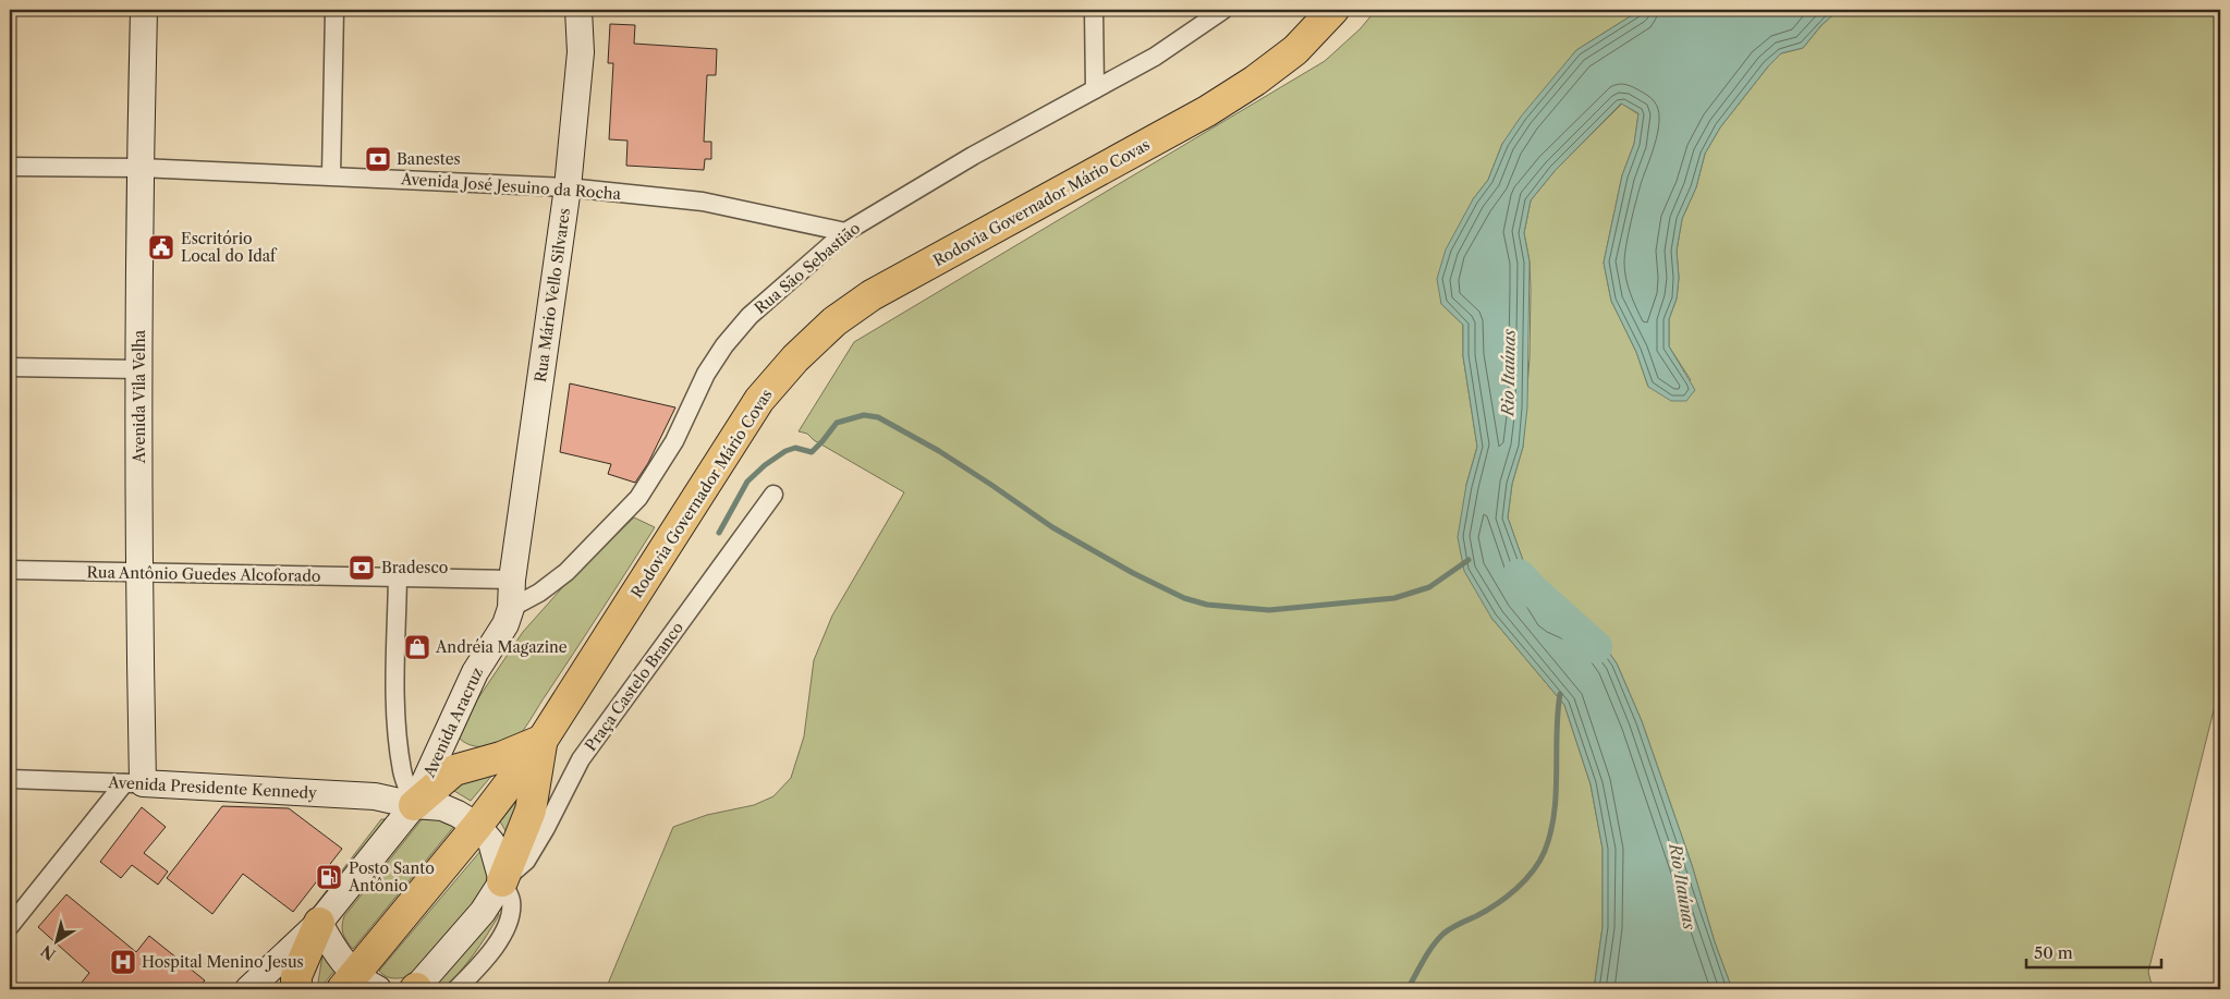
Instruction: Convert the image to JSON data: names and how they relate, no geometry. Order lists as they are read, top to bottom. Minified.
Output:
{"streets":{"highway":["Rodovia Governador Mário Covas"],"main road":["Rua Mário Vello Silvares","Avenida Vila Velha","Praça Castelo Branco","Avenida Aracruz","Avenida Presidente Kennedy"],"street":["Avenida José Jesuino da Rocha","Rua São Sebastião","Rua Antônio Guedes Alcoforado"]},"crossings":[["Avenida José Jesuino da Rocha","Rua São Sebastião"],["Avenida José Jesuino da Rocha","Rua Mário Vello Silvares"],["Avenida José Jesuino da Rocha","Avenida Vila Velha"],["Rodovia Governador Mário Covas","Avenida Presidente Kennedy"],["Rua São Sebastião","Avenida Aracruz"],["Rua Mário Vello Silvares","Rua Antônio Guedes Alcoforado"],["Rua Mário Vello Silvares","Avenida Aracruz"],["Avenida Vila Velha","Rua Antônio Guedes Alcoforado"],["Avenida Vila Velha","Avenida Presidente Kennedy"],["Rua Antônio Guedes Alcoforado","Avenida Aracruz"],["Avenida Aracruz","Avenida Presidente Kennedy"]],"water":["Rio Itaúnas"],"places":{"bank":["Banestes","Bradesco"],"public building":["Escritório Local do Idaf"],"shop":["Andréia Magazine"],"fuel station":["Posto Santo Antônio"],"hospital":["Hospital Menino Jesus"]},"scale_bar":"50 m","north":"bottom left"}
